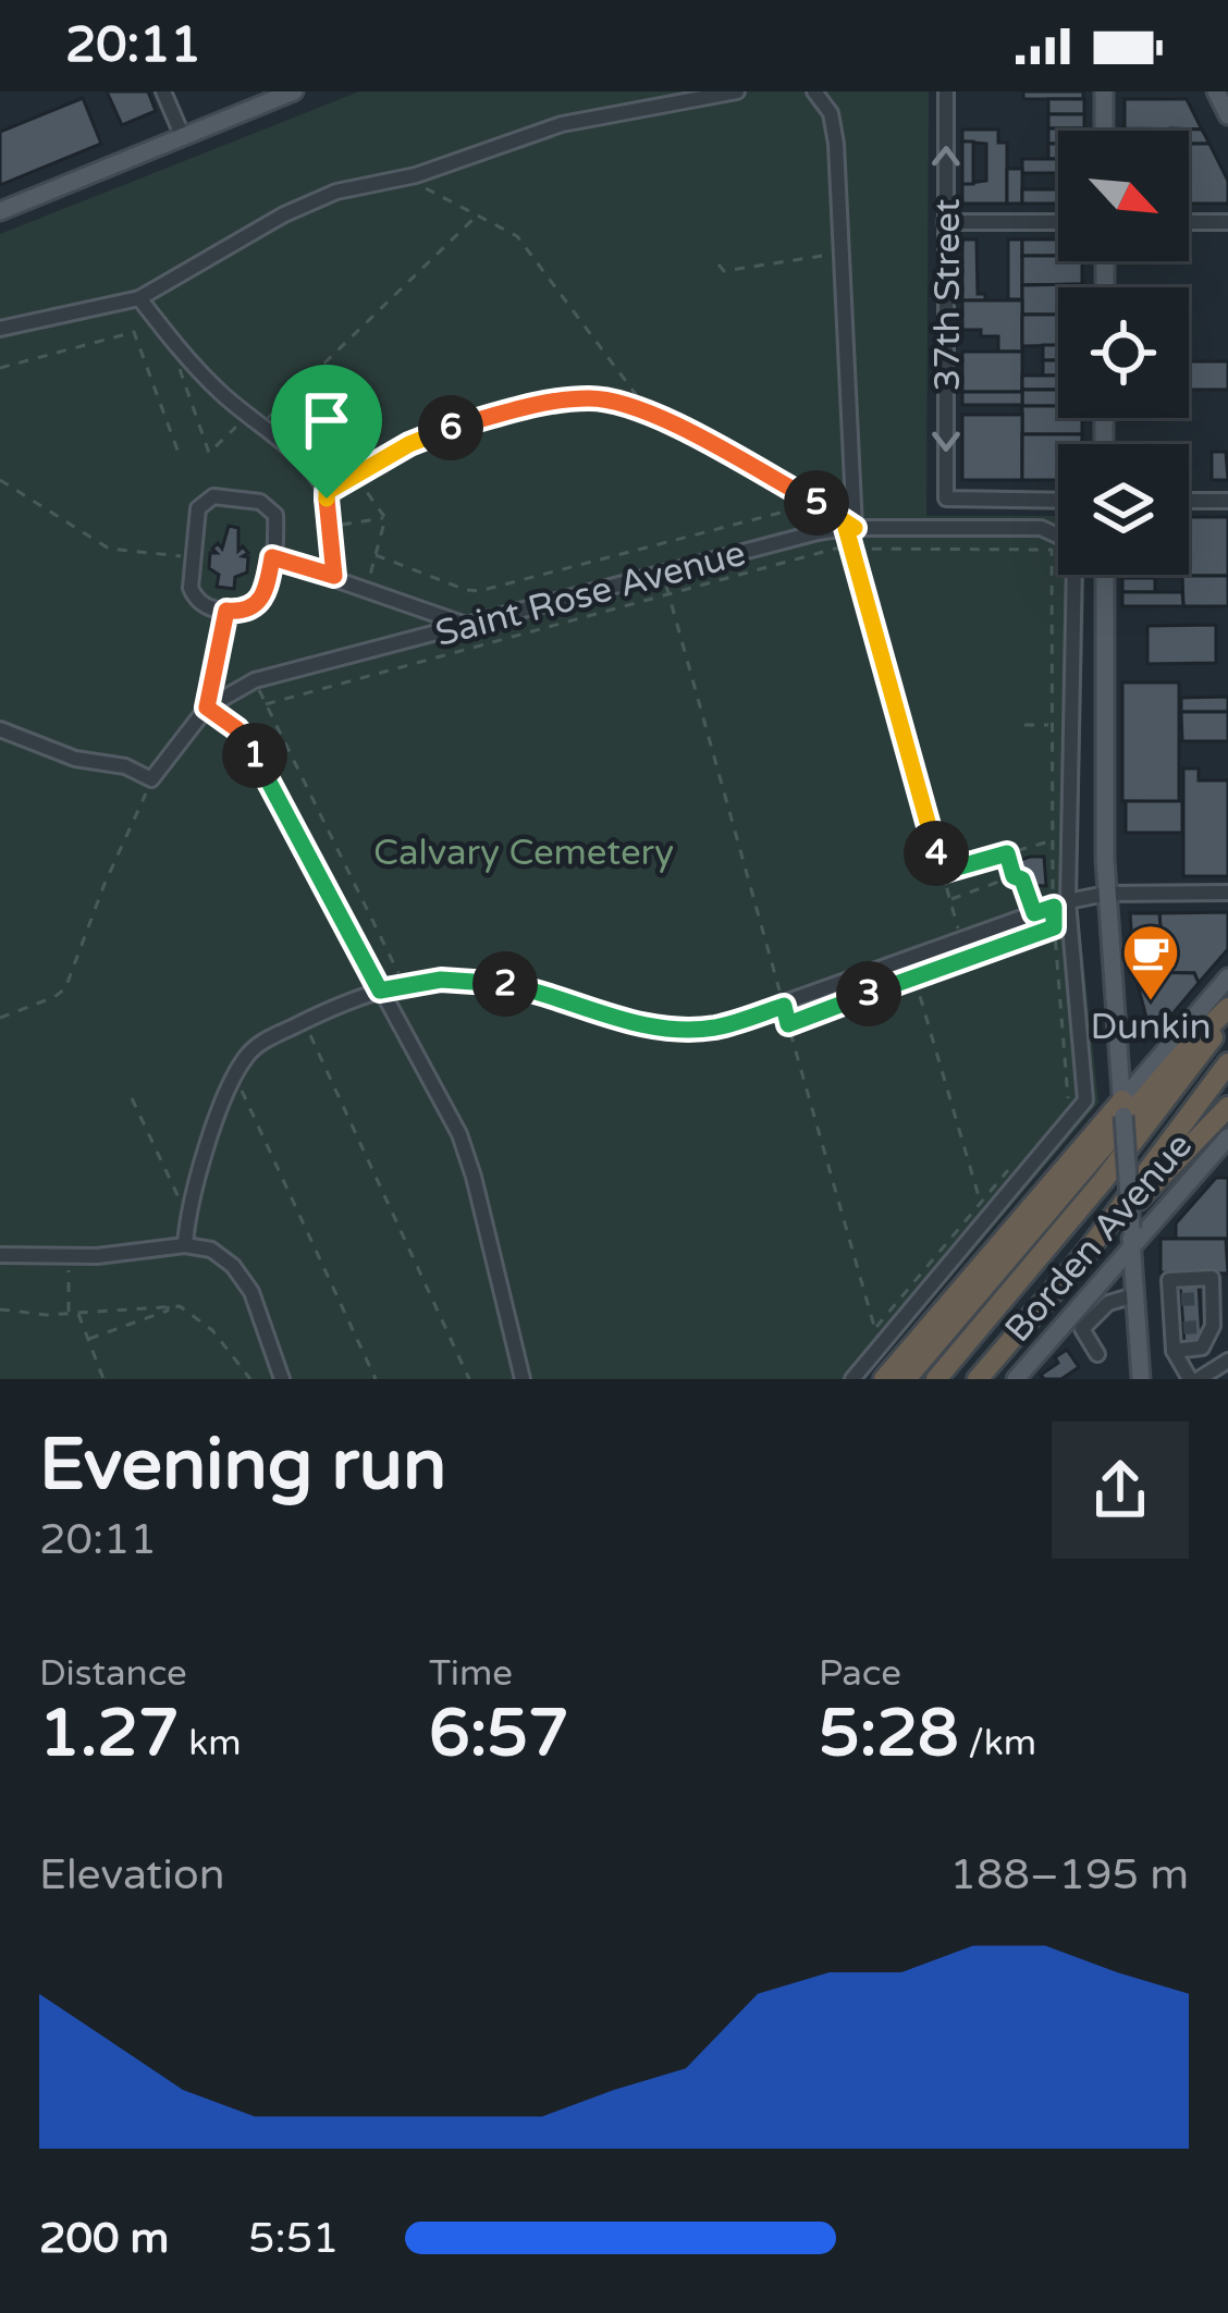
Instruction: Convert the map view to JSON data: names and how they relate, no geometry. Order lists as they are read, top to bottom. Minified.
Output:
{"streets":{"main road":["Borden Avenue"],"street":["37th Street","Saint Rose Avenue"]},"parks":["Calvary Cemetery"],"places":{"cafe":["Dunkin"]},"north":"bottom right","page":{"status":"20:11","pins":["6","5","1","4","2","3"],"heading":["Evening run","20:11"],"stats":[["Distance","1.27 km"],["Time","6:57"],["Pace","5:28 /km"]],"chart":["Elevation","188–195 m"],"list":[{"name":"200 m","note":"5:51"}]}}
